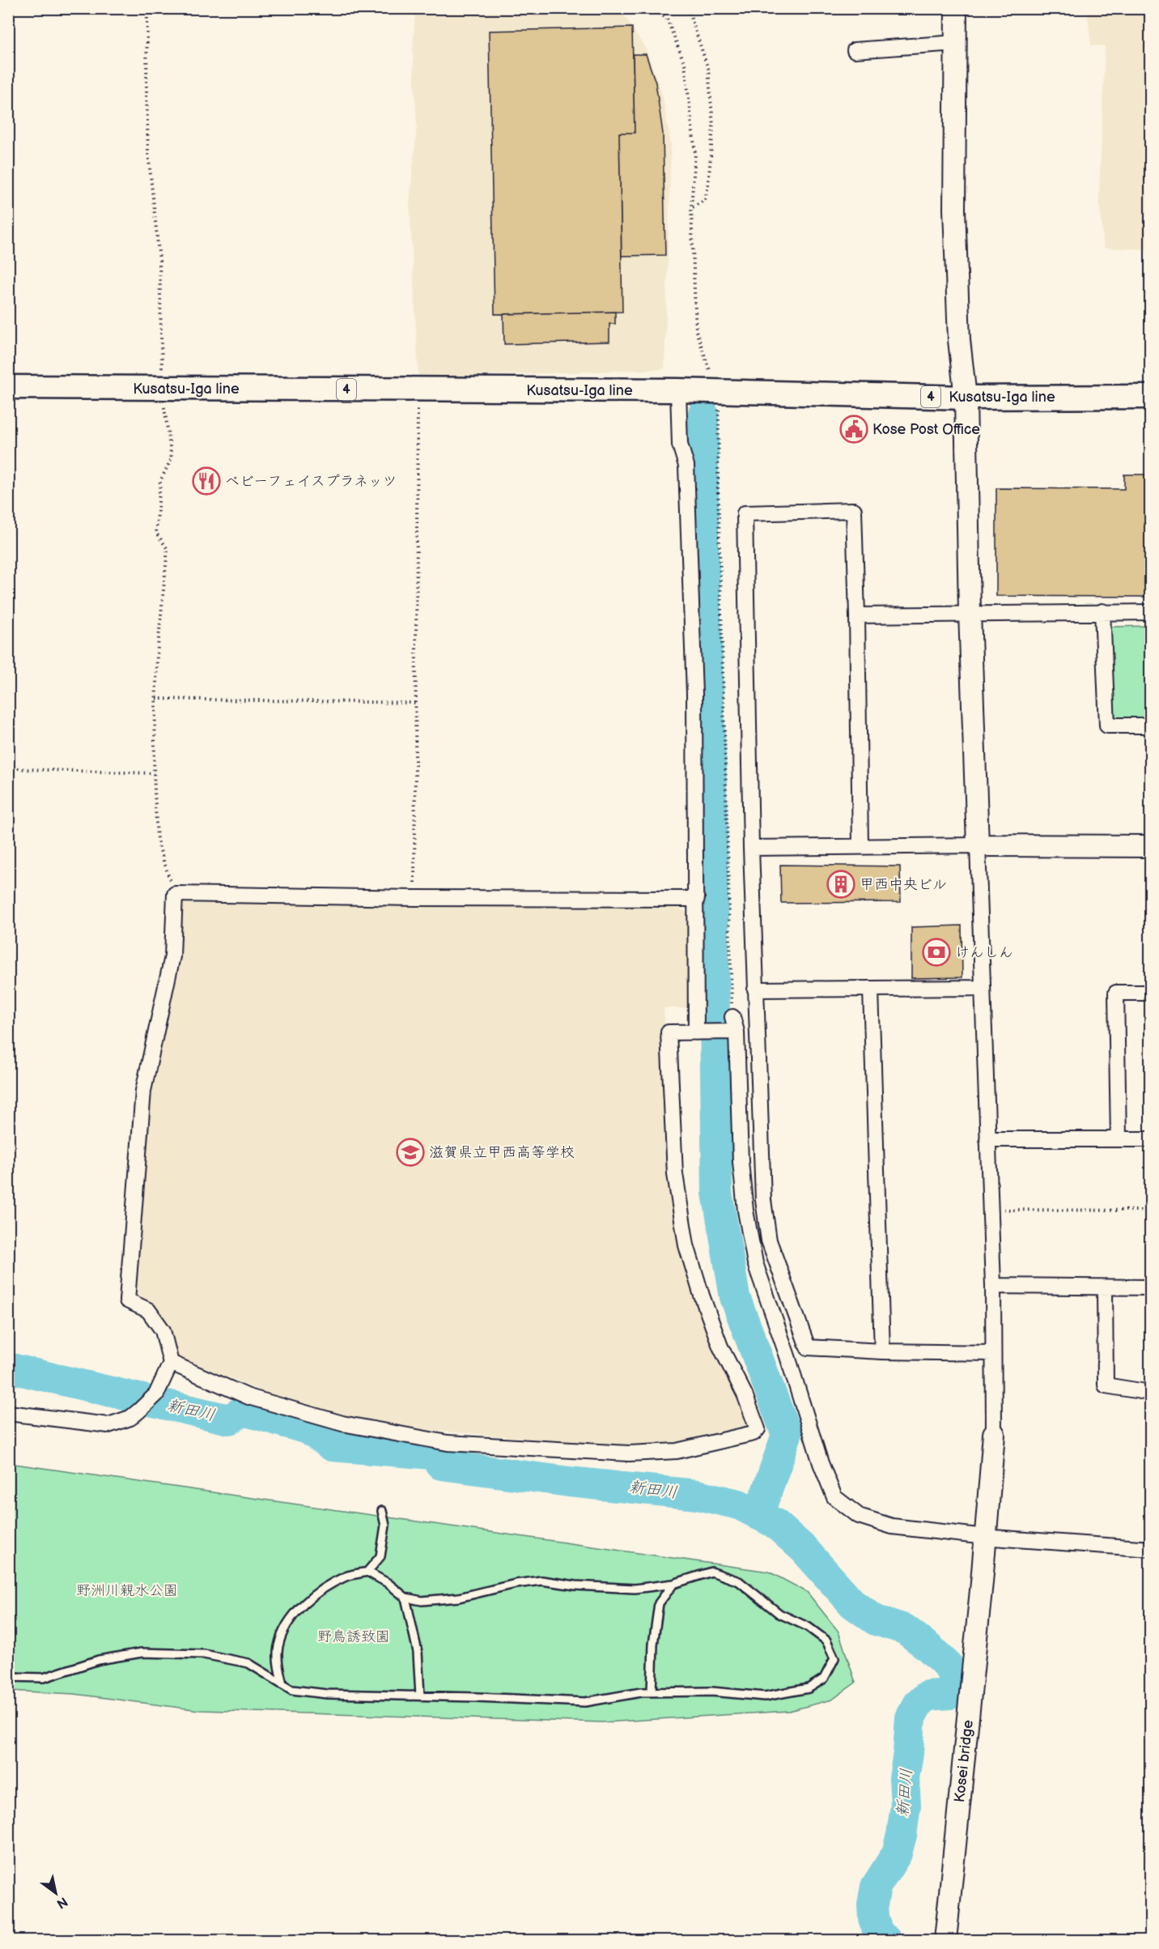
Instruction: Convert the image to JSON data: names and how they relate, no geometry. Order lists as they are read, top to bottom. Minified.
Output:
{"streets":{"main road":["Kusatsu-Iga line","4"],"street":["Kosei bridge"]},"water":["新田川"],"parks":["野洲川親水公園","野鳥誘致園"],"places":{"public building":["Kose Post Office"],"restaurant":["ベビーフェイスプラネッツ"],"building":["甲西中央ビル"],"bank":["けんしん"],"school or university":["滋賀県立甲西高等学校"]},"north":"bottom right"}
